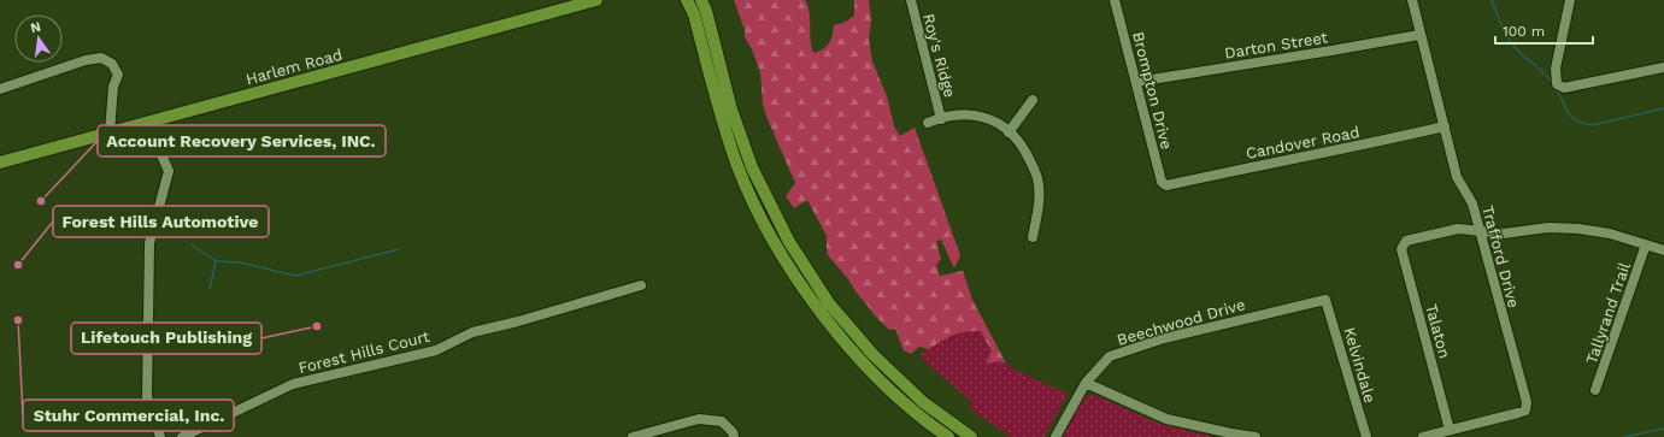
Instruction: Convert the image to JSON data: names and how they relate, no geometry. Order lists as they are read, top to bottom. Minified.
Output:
{"streets":{"main road":["Harlem Road"],"street":["Darton Street","Roy's Ridge","Brompton Drive","Candover Road","Trafford Drive","Tallyrand Trail","Beechwood Drive","Talaton","Forest Hills Court","Kelvindale"]},"crossings":[["Darton Street","Brompton Drive"],["Darton Street","Trafford Drive"],["Brompton Drive","Candover Road"],["Candover Road","Trafford Drive"],["Trafford Drive","Talaton"],["Beechwood Drive","Kelvindale"]],"places":["Account Recovery Services, INC.","Forest Hills Automotive","Stuhr Commercial, Inc.","Lifetouch Publishing"],"scale_bar":"100 m","north":"top"}
